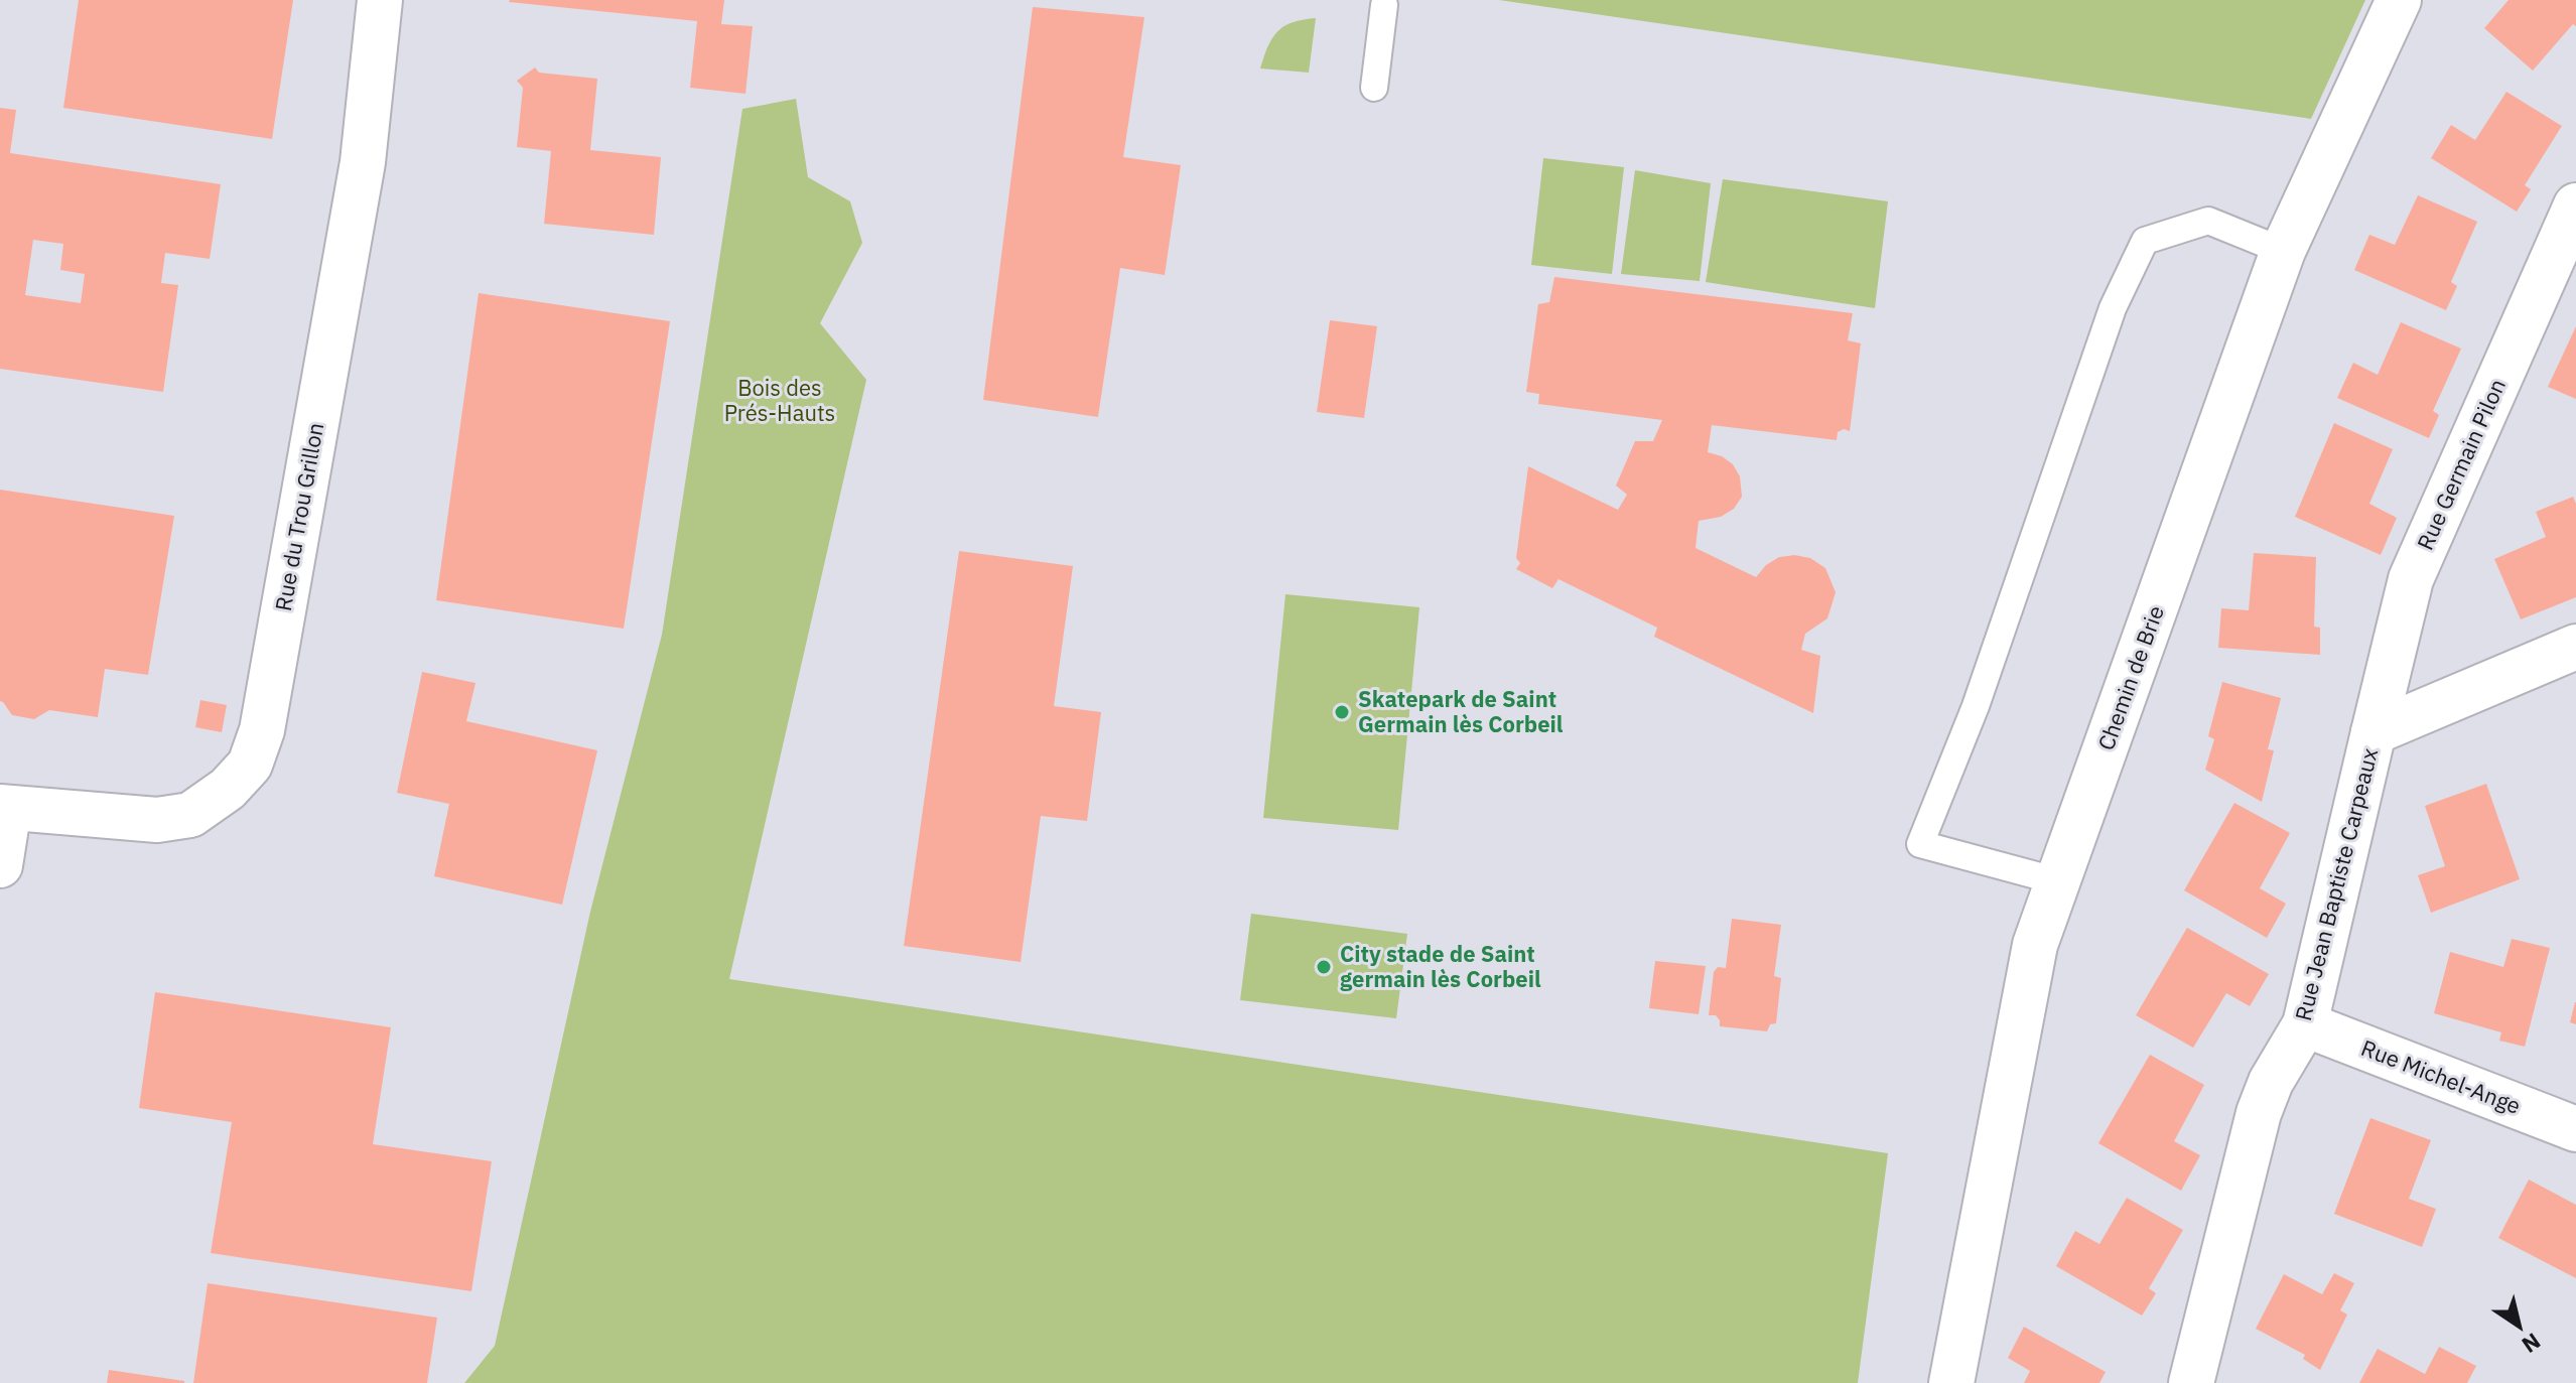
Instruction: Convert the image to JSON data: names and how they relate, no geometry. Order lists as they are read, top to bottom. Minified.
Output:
{"streets":{"street":["Rue Germain Pilon","Rue du Trou Grillon","Chemin de Brie","Rue Jean Baptiste Carpeaux","Rue Michel-Ange"]},"crossings":[["Rue Germain Pilon","Rue Jean Baptiste Carpeaux"],["Rue Jean Baptiste Carpeaux","Rue Michel-Ange"]],"parks":["Bois des Prés-Hauts"],"places":["Skatepark de Saint Germain lès Corbeil","City stade de Saint germain lès Corbeil"],"north":"bottom right"}
